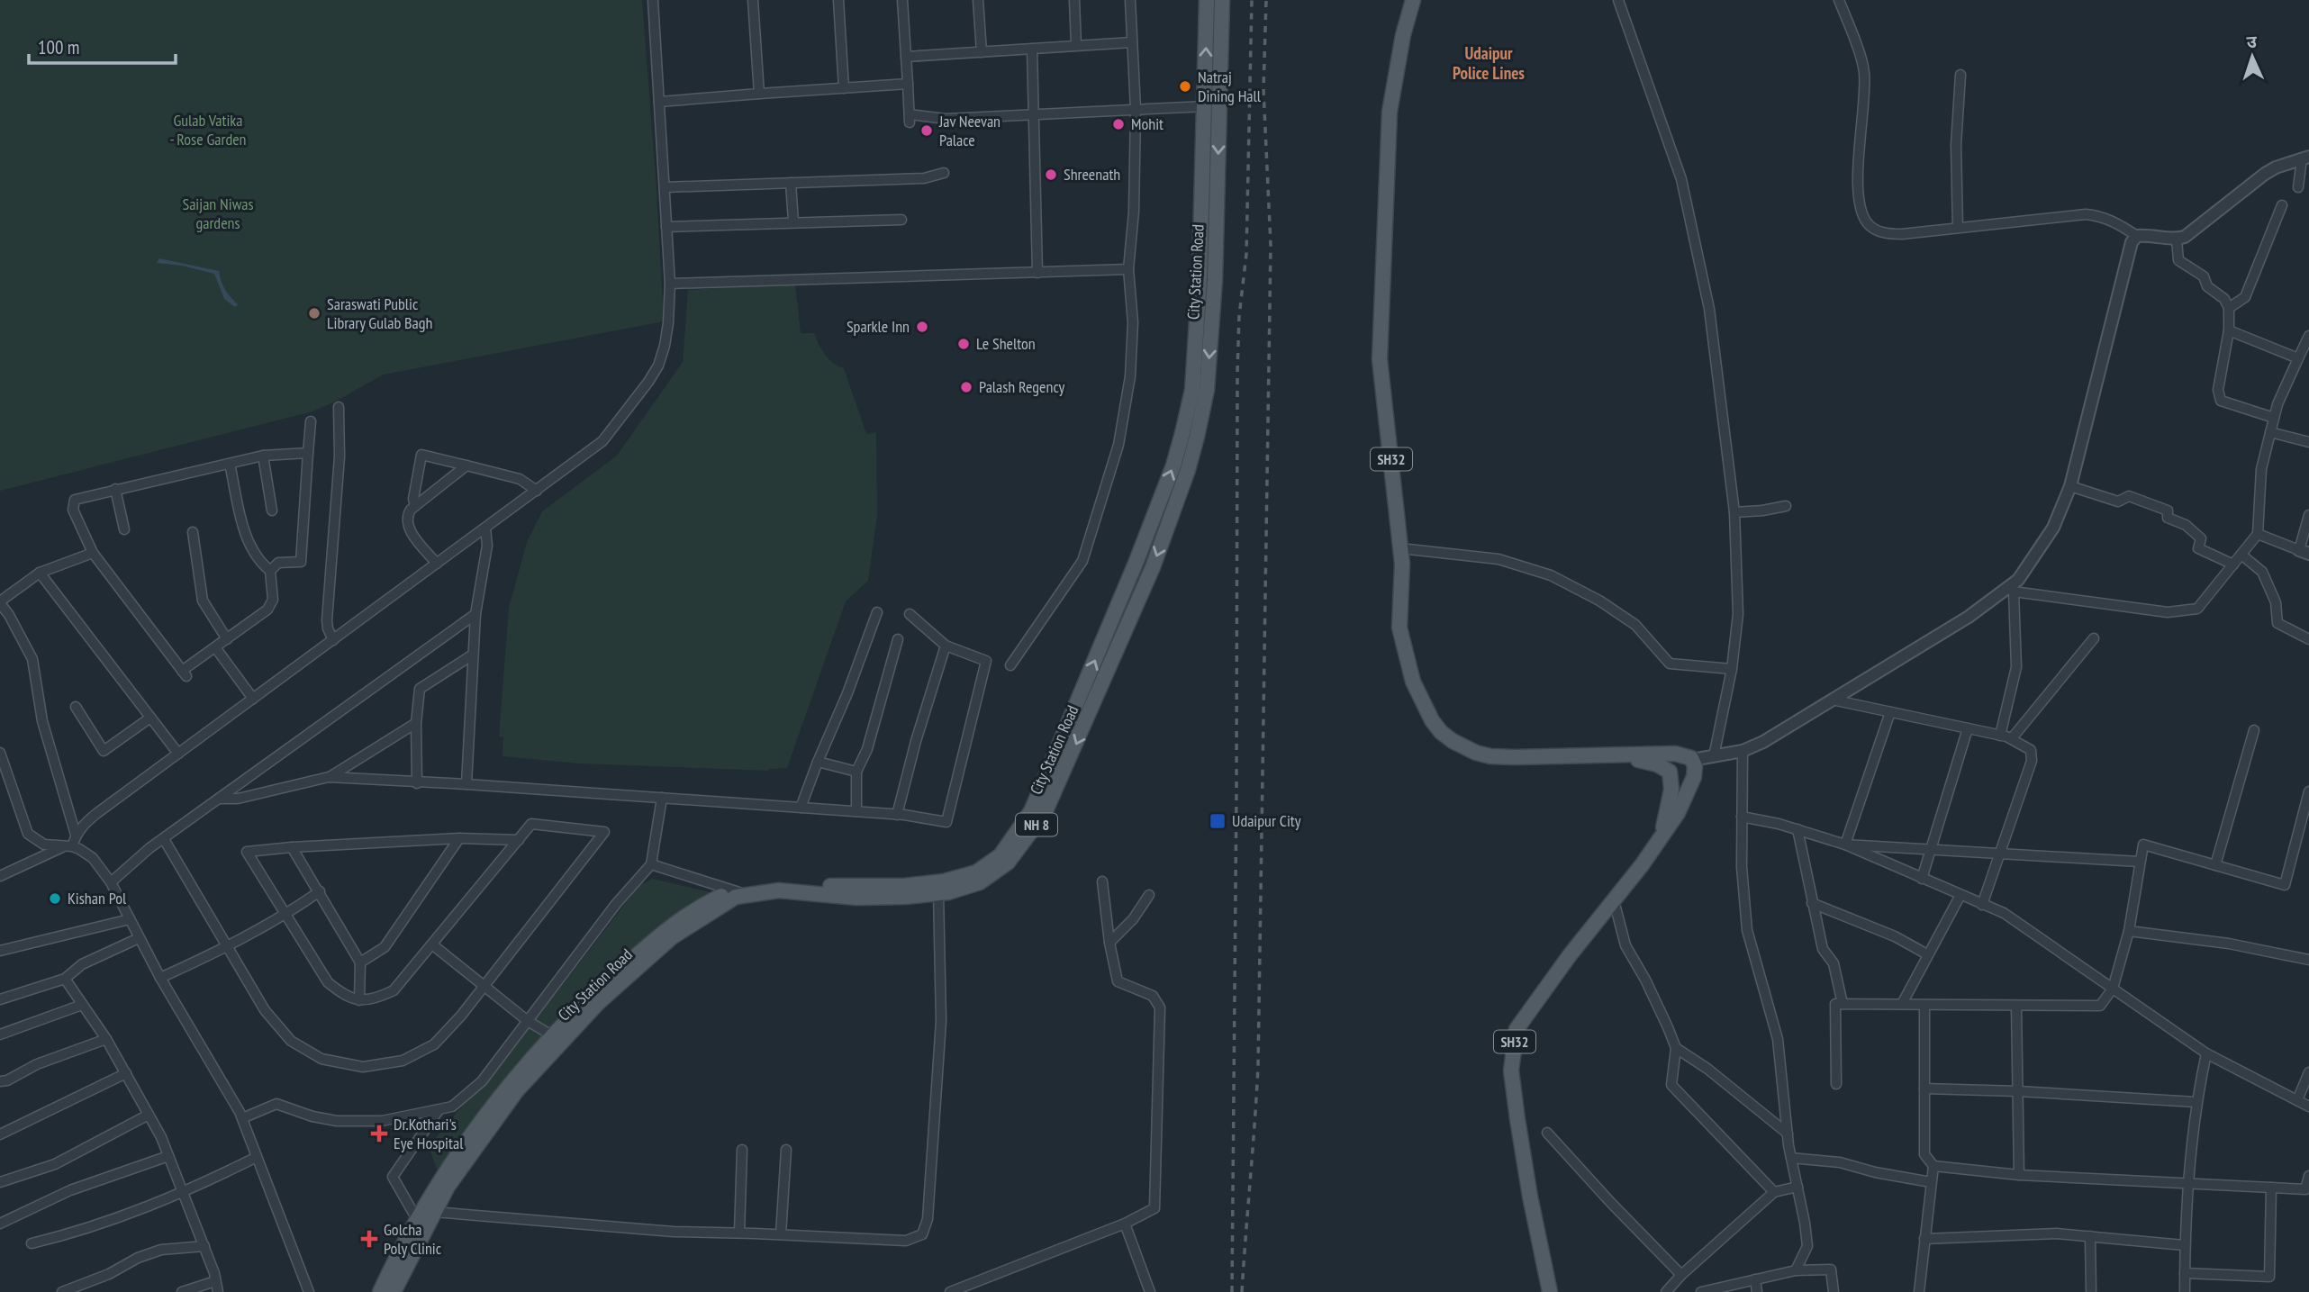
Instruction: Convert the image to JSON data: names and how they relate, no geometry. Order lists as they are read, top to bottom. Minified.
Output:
{"streets":{"main road":["City Station Road","SH32","NH 8"]},"districts":["Udaipur Police Lines"],"parks":["Gulab Vatika - Rose Garden","Saijan Niwas gardens"],"places":{"other":["Natraj Dining Hall","Mohit","Jav Neevan Palace","Shreenath","Saraswati Public Library Gulab Bagh","Sparkle Inn","Le Shelton","Palash Regency","Kishan Pol"],"transit":["Udaipur City"],"health":["Dr.Kothari's Eye Hospital","Golcha Poly Clinic"]},"scale_bar":"100 m","north":"top"}
